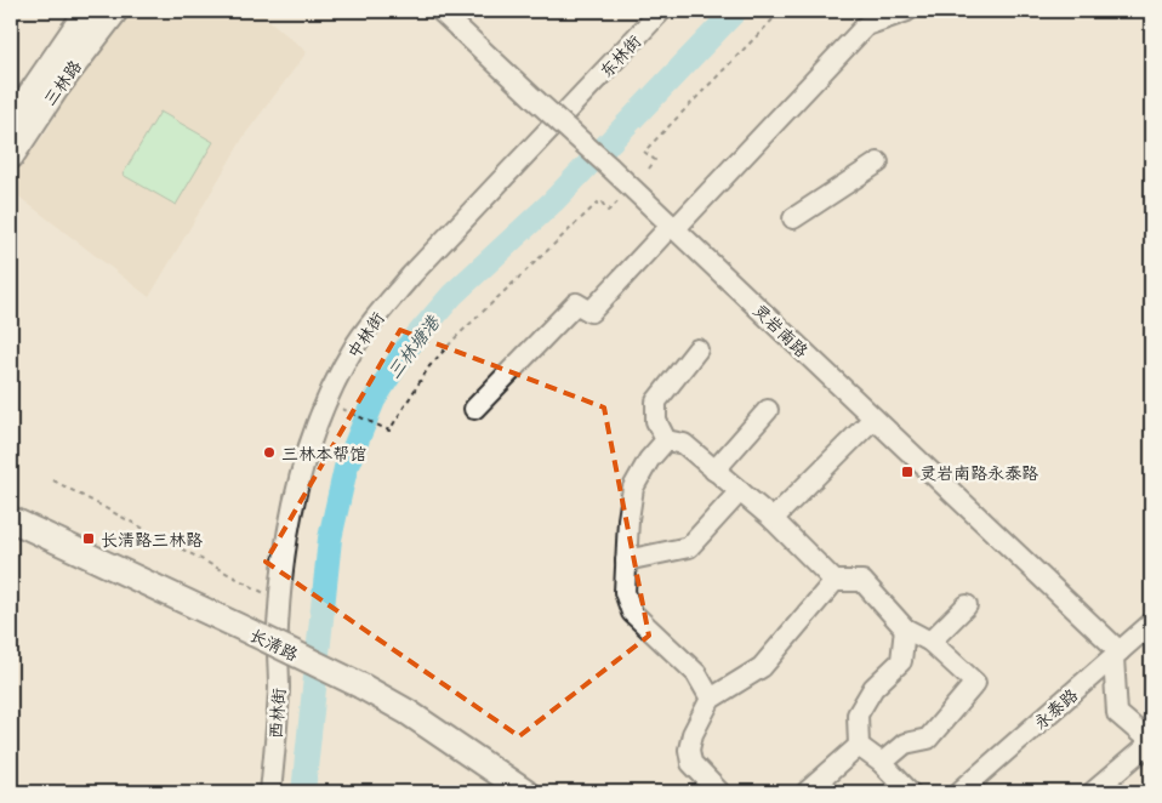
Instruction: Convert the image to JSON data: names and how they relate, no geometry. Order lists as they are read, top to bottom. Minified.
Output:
{"streets":{"main road":["三林路","长清路"],"street":["东林街","灵岩南路","中林街","永泰路","西林街"]},"crossings":[["东林街","中林街"],["灵岩南路","永泰路"],["中林街","长清路"],["中林街","西林街"],["长清路","西林街"]],"water":["三林塘港"],"places":{"other":["三林本帮馆"],"transit":["灵岩南路永泰路","长清路三林路"]}}
